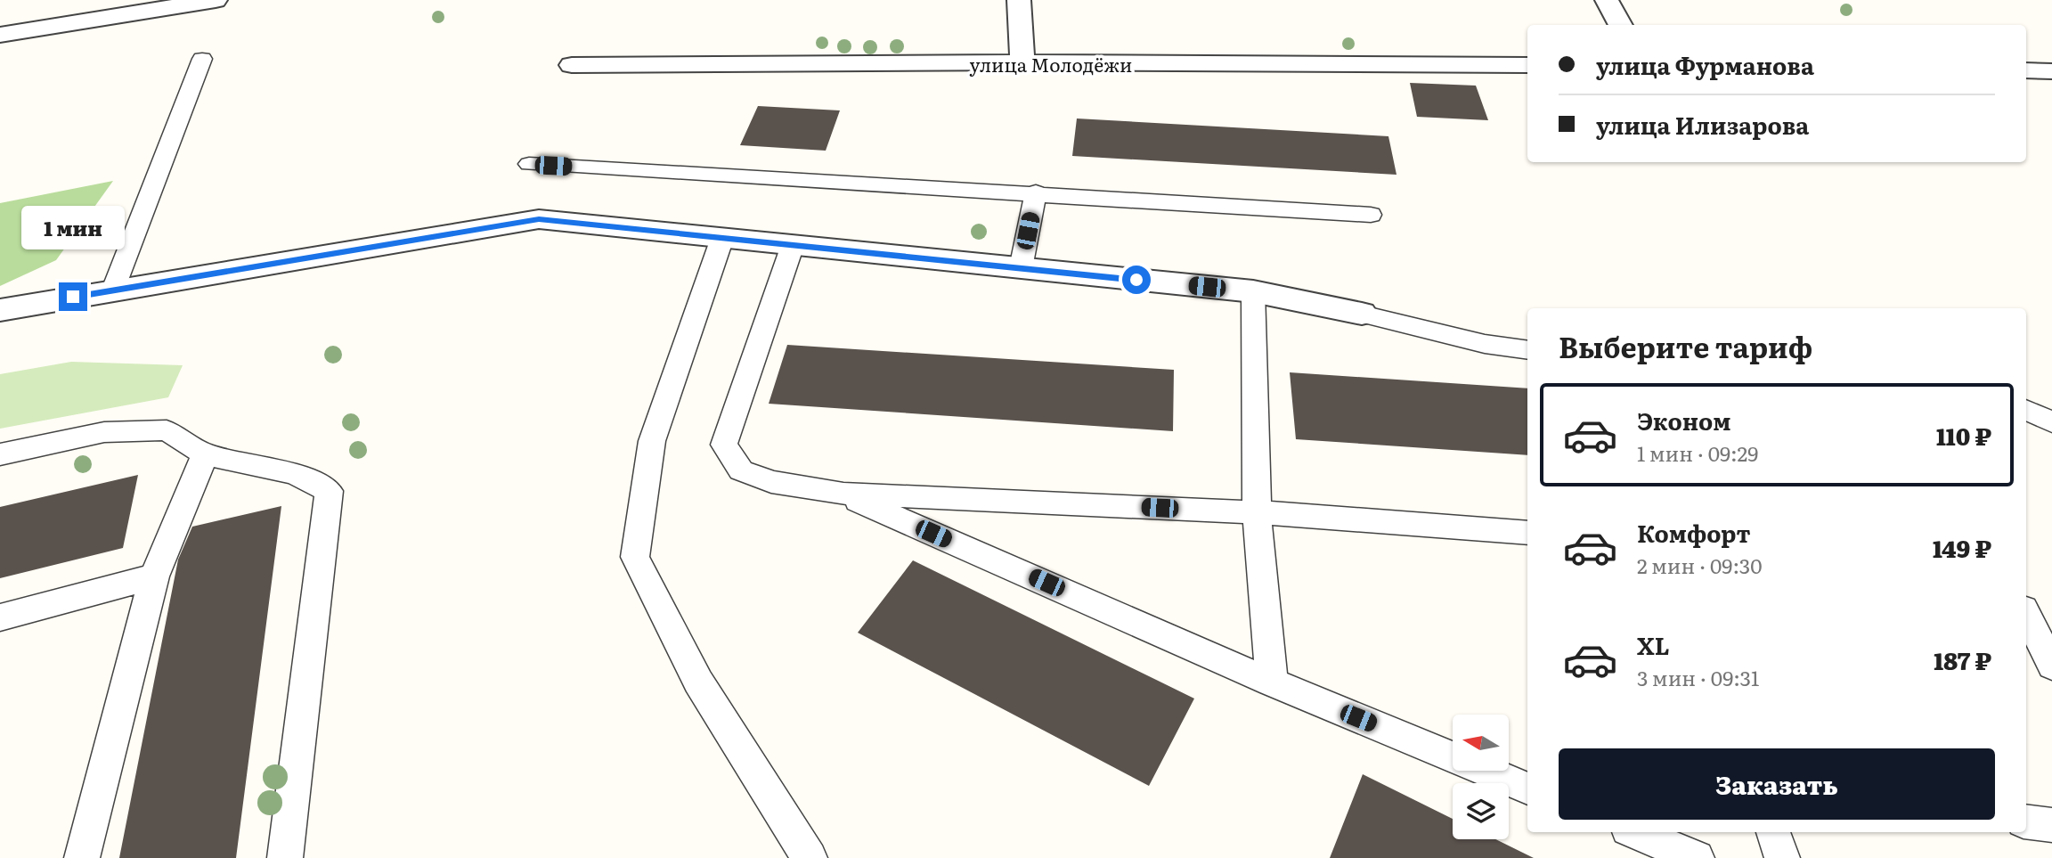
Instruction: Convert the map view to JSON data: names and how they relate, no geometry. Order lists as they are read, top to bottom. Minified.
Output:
{"streets":{"street":["улица Молодёжи"]},"north":"left","page":{"banner":["улица Фурманова","улица Илизарова"],"bubble":"1 мин","heading":"Выберите тариф","list":[{"name":"Эконом","note":"1 мин · 09:29","value":"110 ₽"},{"name":"Комфорт","note":"2 мин · 09:30","value":"149 ₽"},{"name":"XL","note":"3 мин · 09:31","value":"187 ₽"}],"buttons":"Заказать"}}
